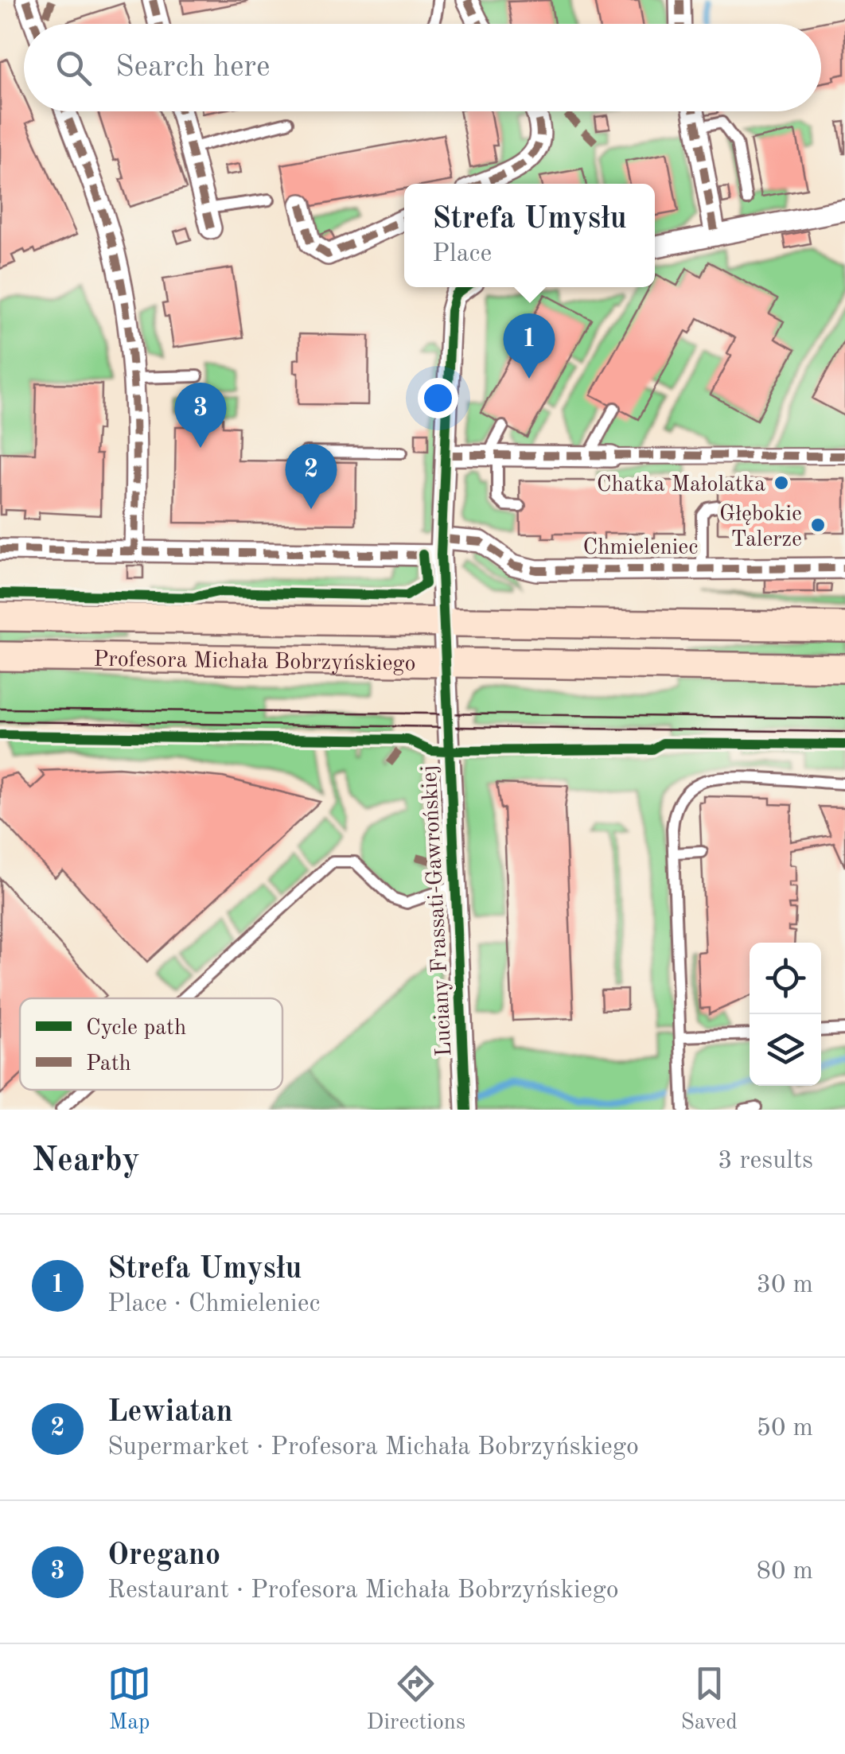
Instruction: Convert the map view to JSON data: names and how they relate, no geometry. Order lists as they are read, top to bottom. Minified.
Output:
{"streets":{"main road":["Profesora Michała Bobrzyńskiego"],"street":["Chmieleniec","Luciany Frassati-Gawrońskiej"]},"crossings":[["Profesora Michała Bobrzyńskiego","Luciany Frassati-Gawrońskiej"]],"places":["Chatka Małolatka","Głębokie Talerze"],"legend":["Cycle path","Path"],"page":{"search":"Search here","popup":["Strefa Umysłu","Place"],"pins":["1","3","2"],"heading":["Nearby","3 results"],"list":[{"mark":"1","name":"Strefa Umysłu","note":"Place · Chmieleniec","value":"30 m"},{"mark":"2","name":"Lewiatan","note":"Supermarket · Profesora Michała Bobrzyńskiego","value":"50 m"},{"mark":"3","name":"Oregano","note":"Restaurant · Profesora Michała Bobrzyńskiego","value":"80 m"}],"nav":["Map","Directions","Saved"]}}
